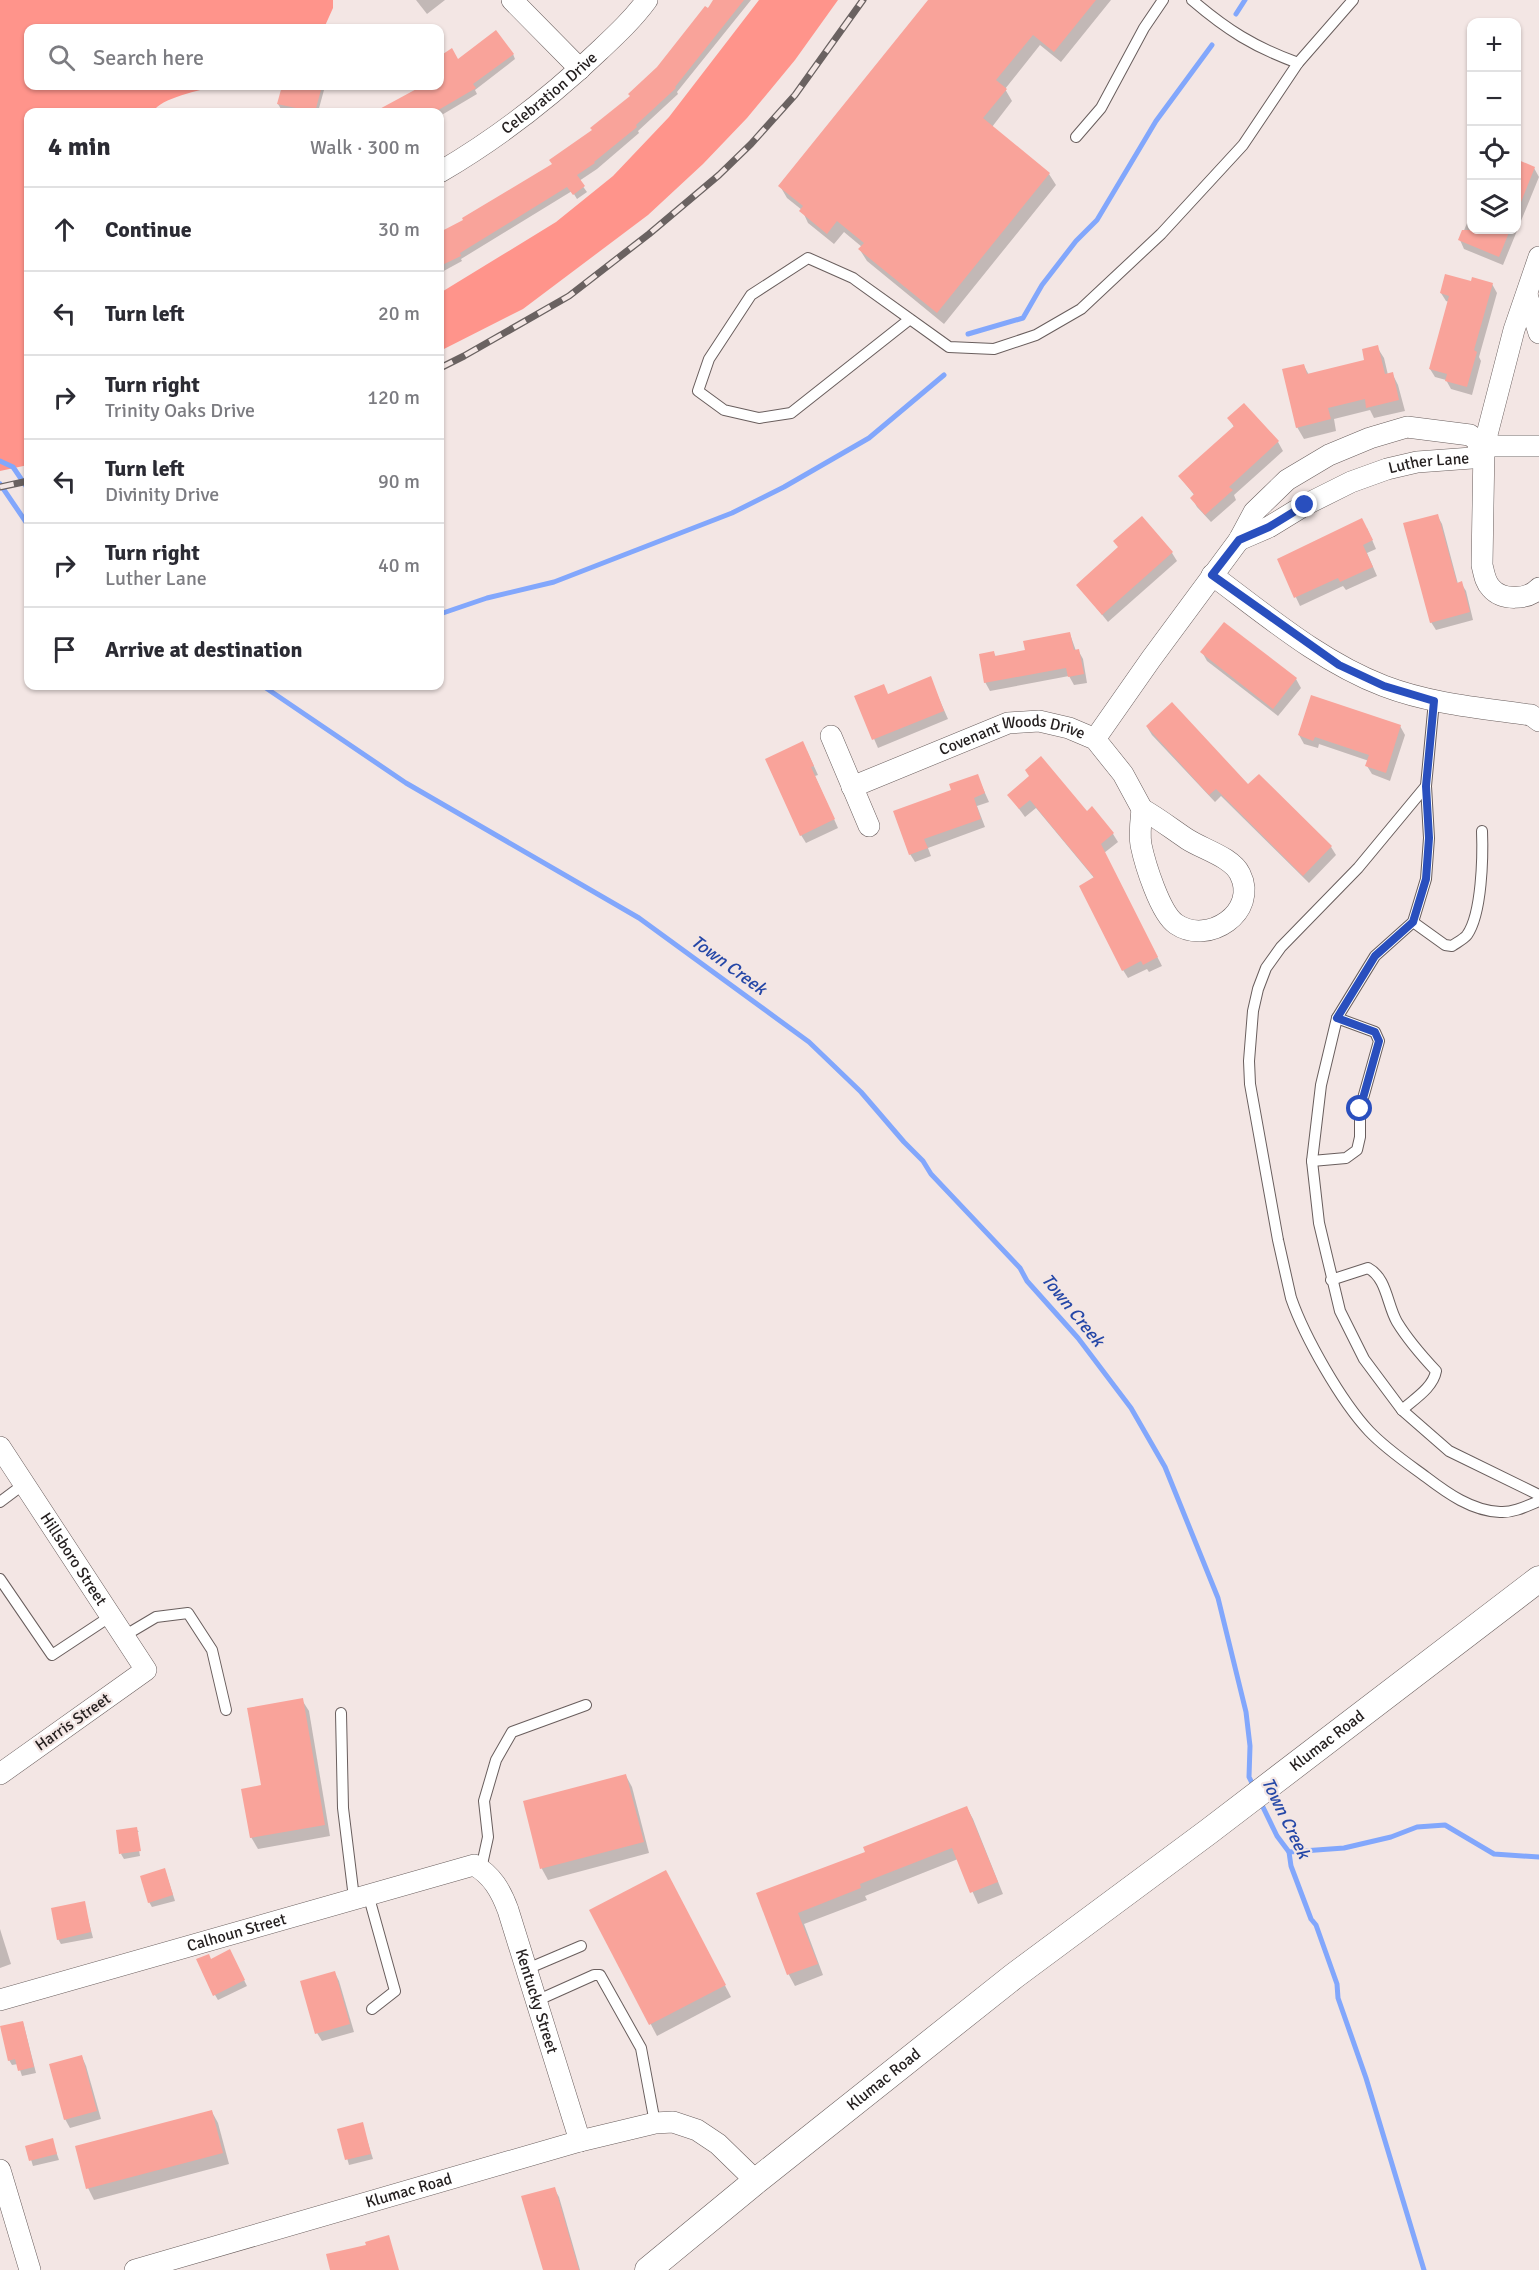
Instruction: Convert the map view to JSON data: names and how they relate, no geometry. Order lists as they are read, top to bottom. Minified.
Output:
{"streets":{"street":["Celebration Drive","Luther Lane","Covenant Woods Drive","Hillsboro Street","Harris Street","Klumac Road","Calhoun Street","Kentucky Street"]},"crossings":[["Luther Lane","Covenant Woods Drive"],["Hillsboro Street","Harris Street"],["Klumac Road","Kentucky Street"],["Calhoun Street","Kentucky Street"]],"water":["Town Creek"],"page":{"map_buttons":["+","−"],"search":"Search here","heading":["4 min","Walk · 300 m"],"list":[["Continue","30 m"],["Turn left","20 m"],["Turn right","Trinity Oaks Drive","120 m"],["Turn left","Divinity Drive","90 m"],["Turn right","Luther Lane","40 m"],"Arrive at destination"]}}
